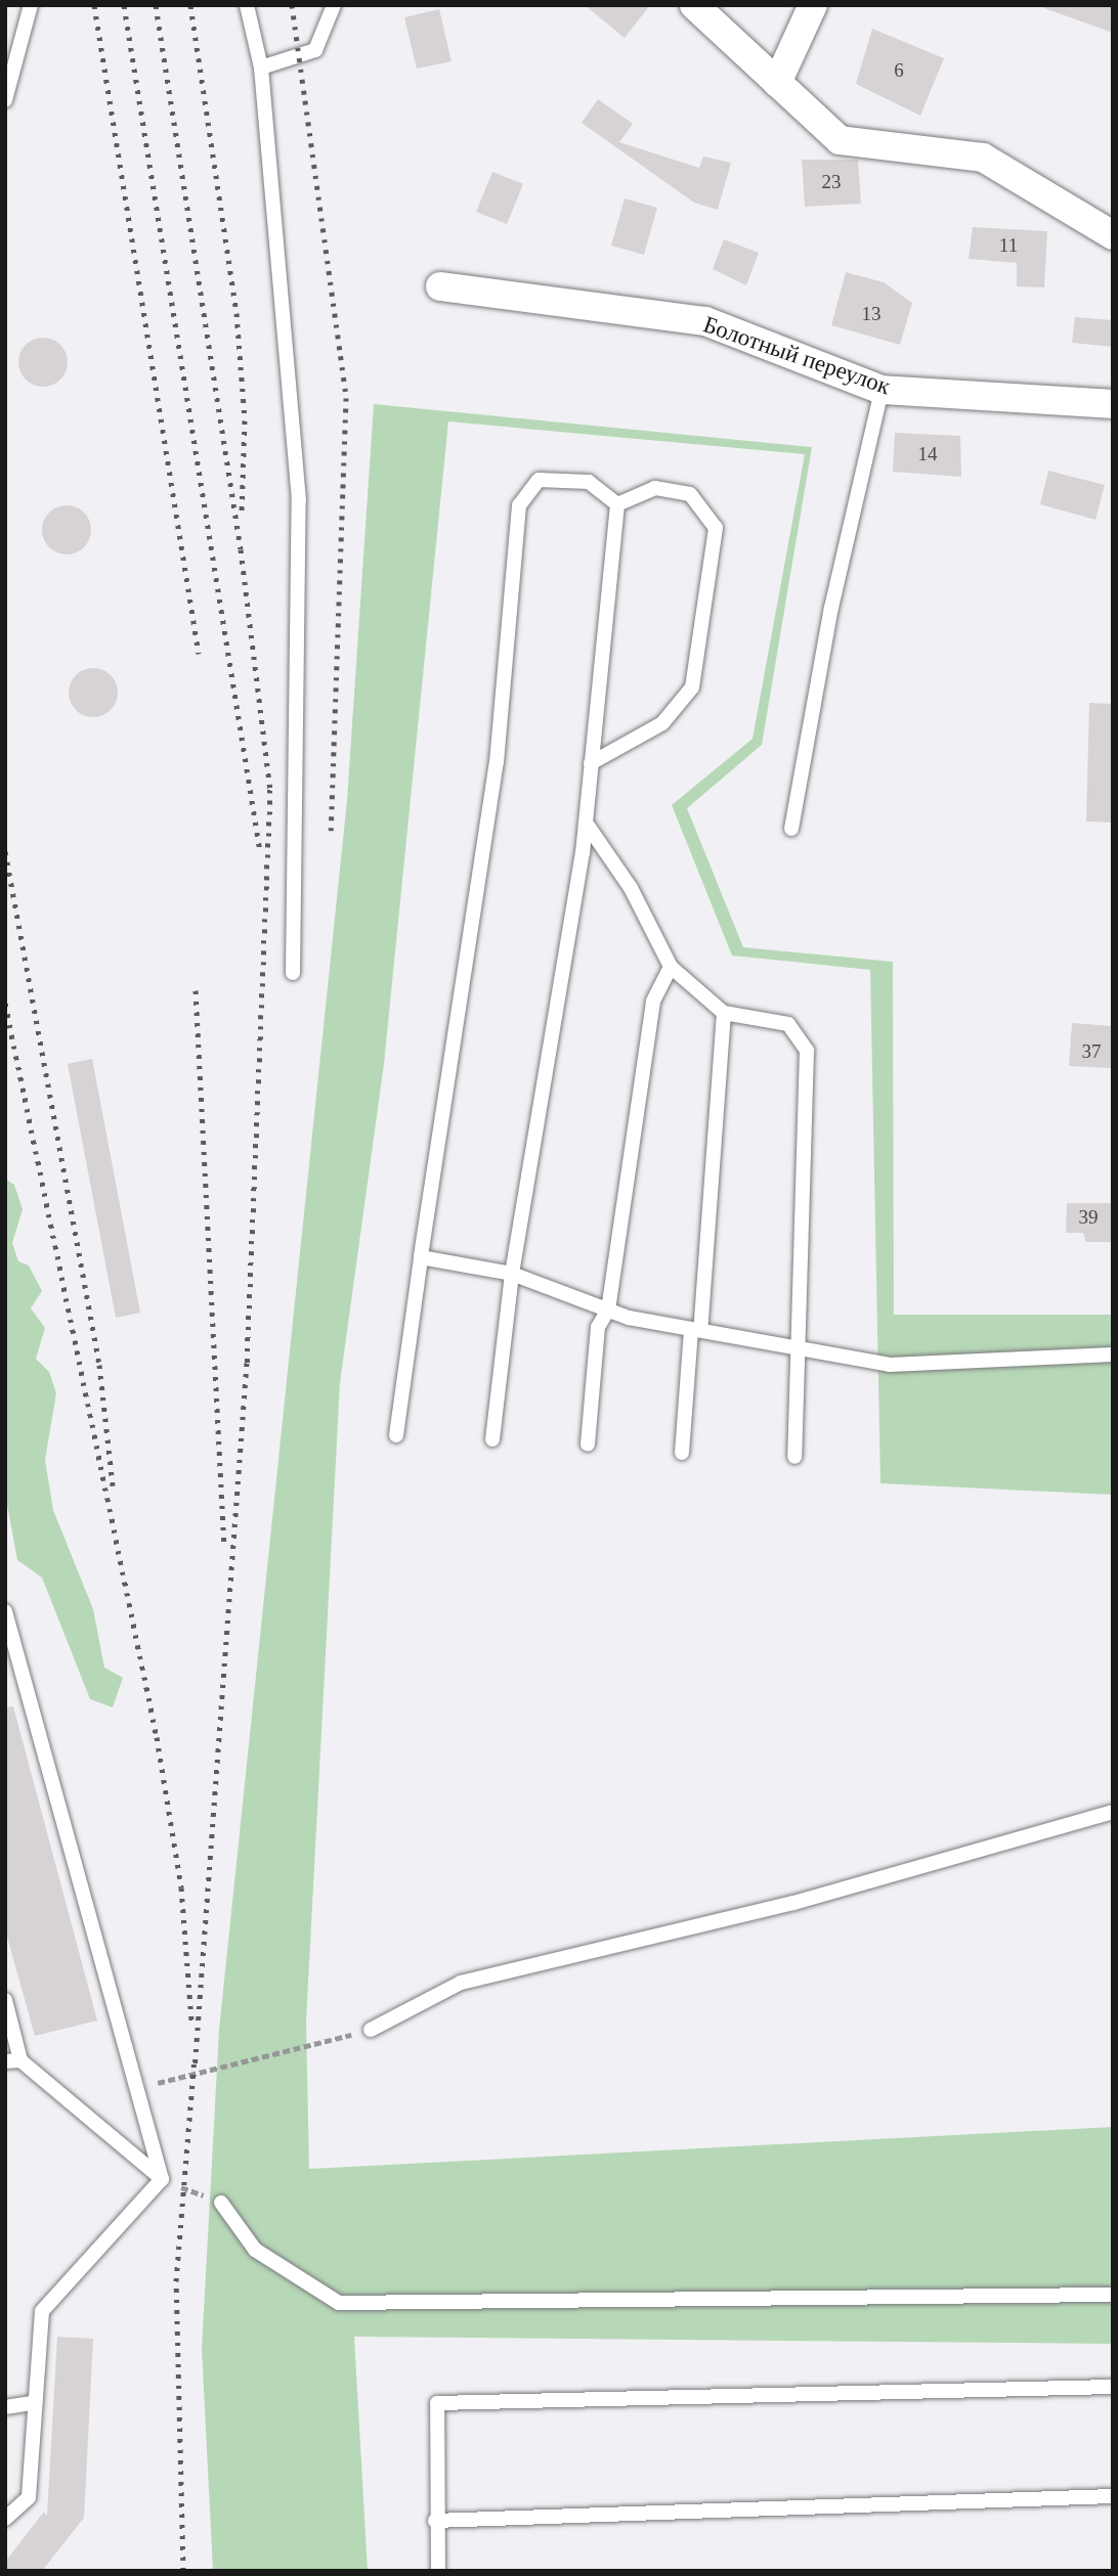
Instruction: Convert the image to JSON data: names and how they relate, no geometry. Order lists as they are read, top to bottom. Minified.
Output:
{"streets":{"street":["Болотный переулок"]},"house_numbers":["6","23","11","13","14","37","39"]}
